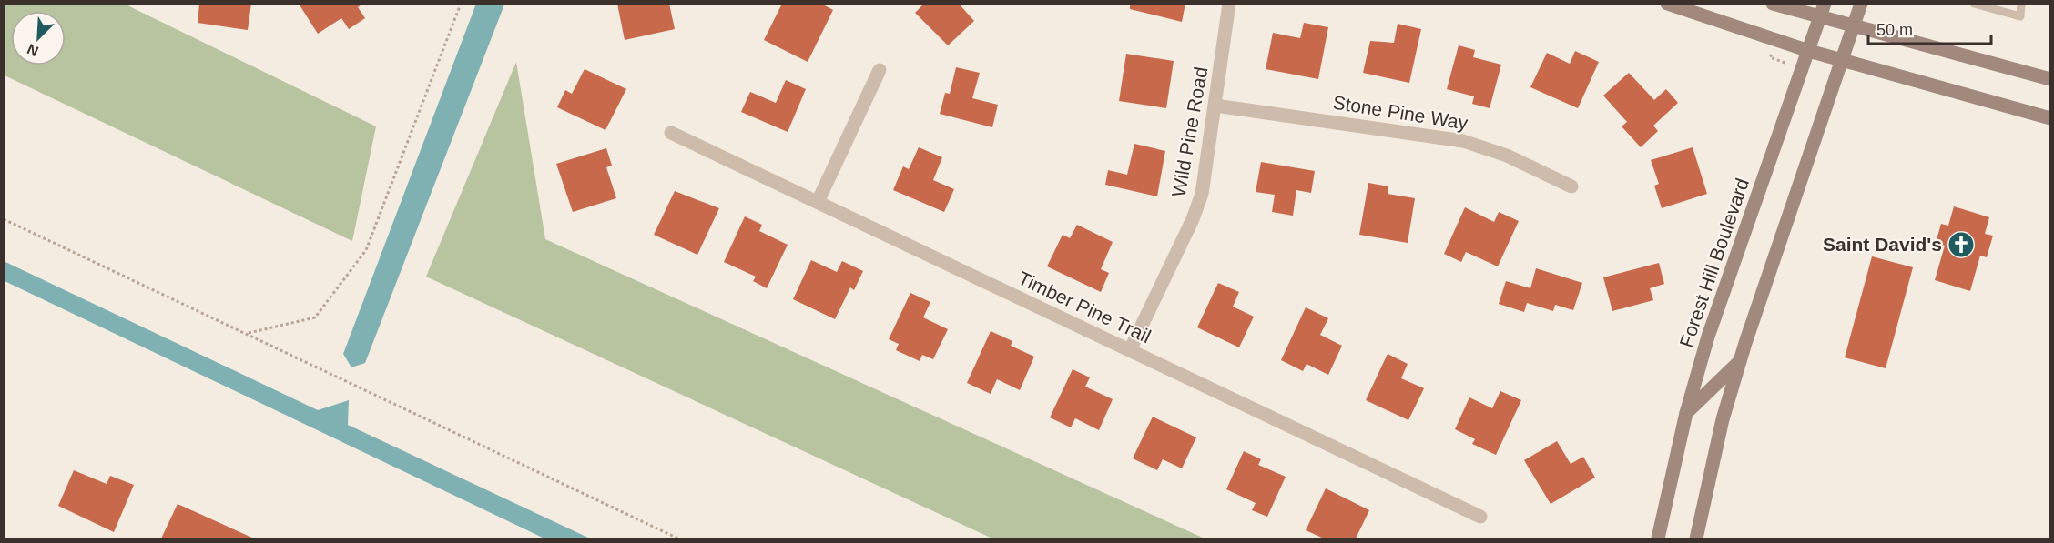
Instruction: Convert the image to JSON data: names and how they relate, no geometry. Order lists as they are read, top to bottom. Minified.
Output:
{"streets":{"main road":["Forest Hill Boulevard"],"street":["Stone Pine Way","Wild Pine Road","Timber Pine Trail"]},"crossings":[["Stone Pine Way","Wild Pine Road"],["Wild Pine Road","Timber Pine Trail"]],"places":{"church":["Saint David's"]},"scale_bar":"50 m","north":"bottom left"}
